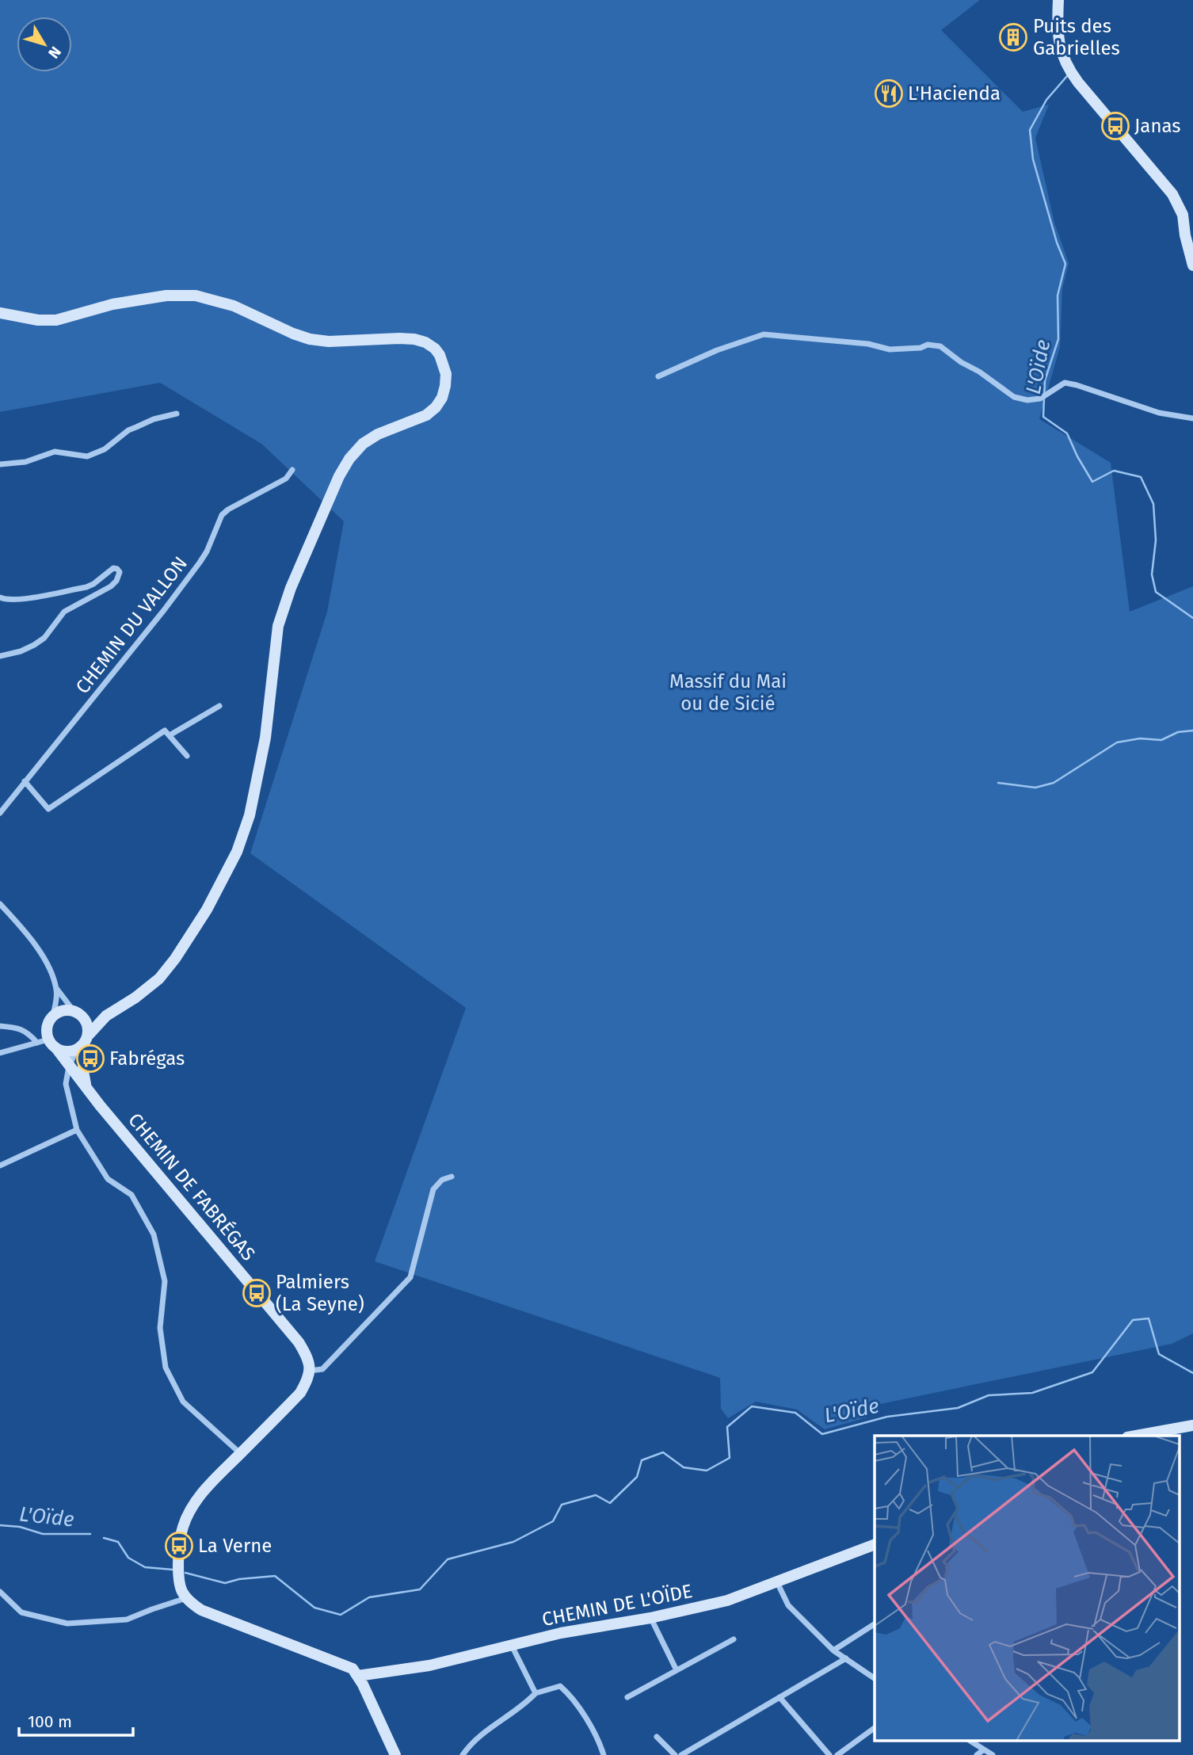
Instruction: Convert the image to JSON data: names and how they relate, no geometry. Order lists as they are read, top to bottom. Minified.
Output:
{"streets":{"street":["CHEMIN DU VALLON","CHEMIN DE FABRÉGAS","CHEMIN DE L'OÏDE"]},"water":["L'Oïde"],"parks":["Massif du Mai ou de Sicié"],"places":{"building":["Puits des Gabrielles"],"restaurant":["L'Hacienda"],"bus stop":["Janas","Fabrégas","Palmiers (La Seyne)","La Verne"]},"scale_bar":"100 m","north":"bottom right"}
